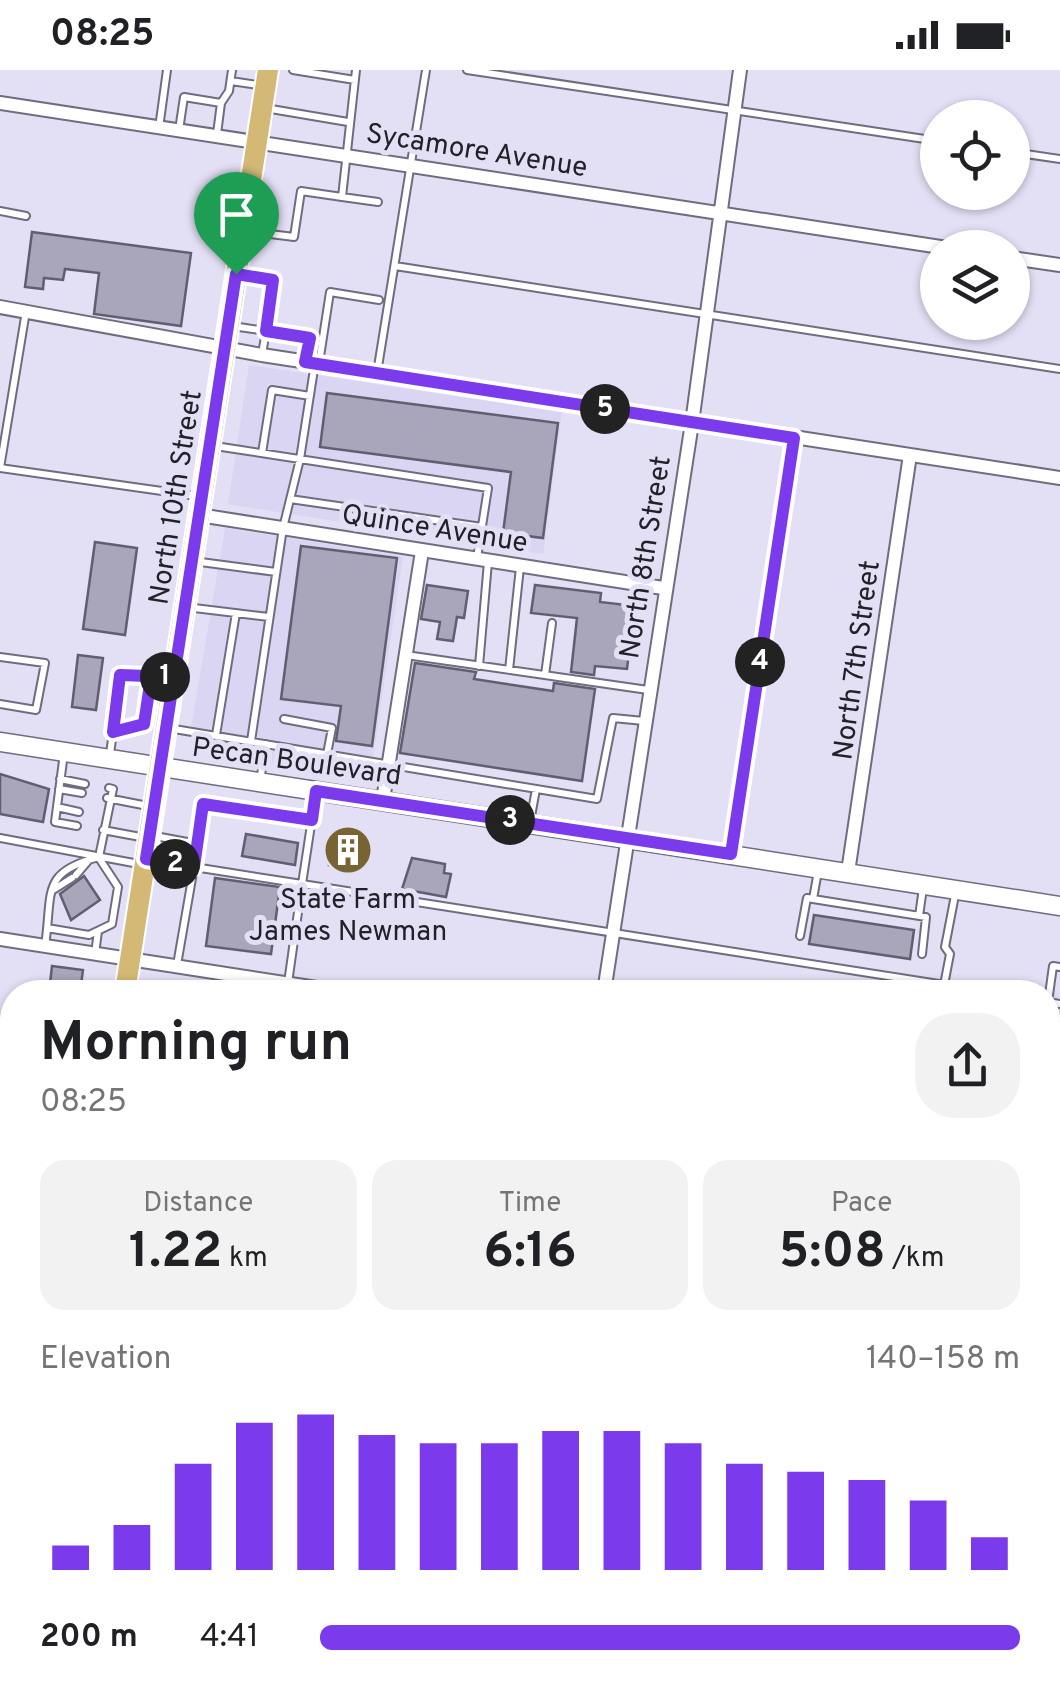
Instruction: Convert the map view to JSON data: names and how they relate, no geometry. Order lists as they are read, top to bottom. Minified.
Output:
{"streets":{"main road":["North 10th Street","Pecan Boulevard"],"street":["Sycamore Avenue","Quince Avenue","North 8th Street","North 7th Street"]},"crossings":[["Sycamore Avenue","North 10th Street"],["Sycamore Avenue","North 8th Street"],["North 10th Street","Quince Avenue"],["North 10th Street","Pecan Boulevard"],["Quince Avenue","North 8th Street"],["North 8th Street","Pecan Boulevard"],["North 7th Street","Pecan Boulevard"]],"places":{"building":["State Farm James Newman"]},"page":{"status":"08:25","pins":["5","4","1","3","2"],"heading":["Morning run","08:25"],"stats":[["Distance","1.22 km"],["Time","6:16"],["Pace","5:08 /km"]],"chart":["Elevation","140–158 m"],"list":[{"name":"200 m","note":"4:41"}]}}
